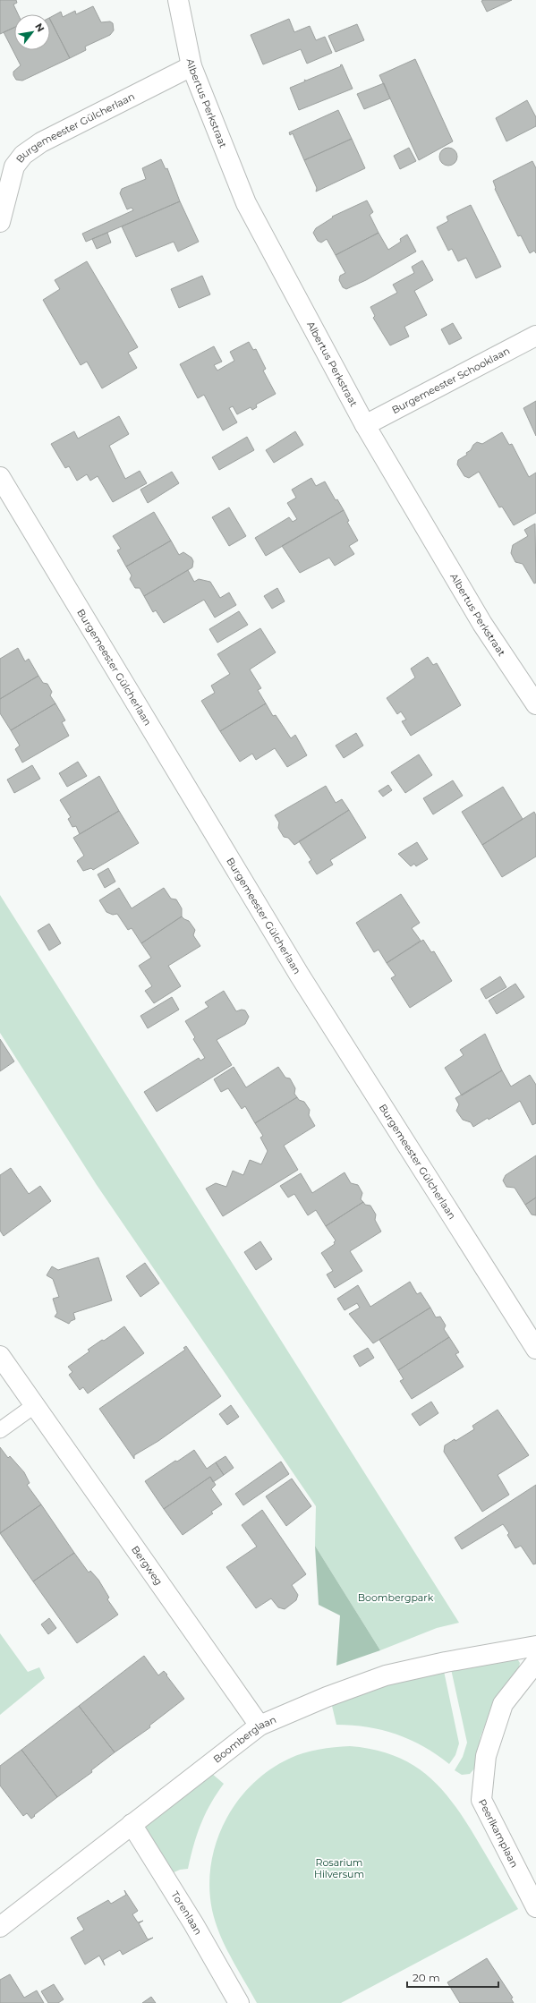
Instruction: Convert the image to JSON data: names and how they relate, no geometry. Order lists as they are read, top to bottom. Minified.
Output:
{"streets":{"street":["Albertus Perkstraat","Burgemeester Gülcherlaan","Burgemeester Schooklaan","Bergweg","Boomberglaan","Peerlkamplaan","Torenlaan"]},"crossings":[["Albertus Perkstraat","Burgemeester Gülcherlaan"],["Albertus Perkstraat","Burgemeester Schooklaan"],["Bergweg","Boomberglaan"],["Boomberglaan","Torenlaan"]],"parks":["Boombergpark","Rosarium Hilversum"],"scale_bar":"20 m","north":"top right"}
